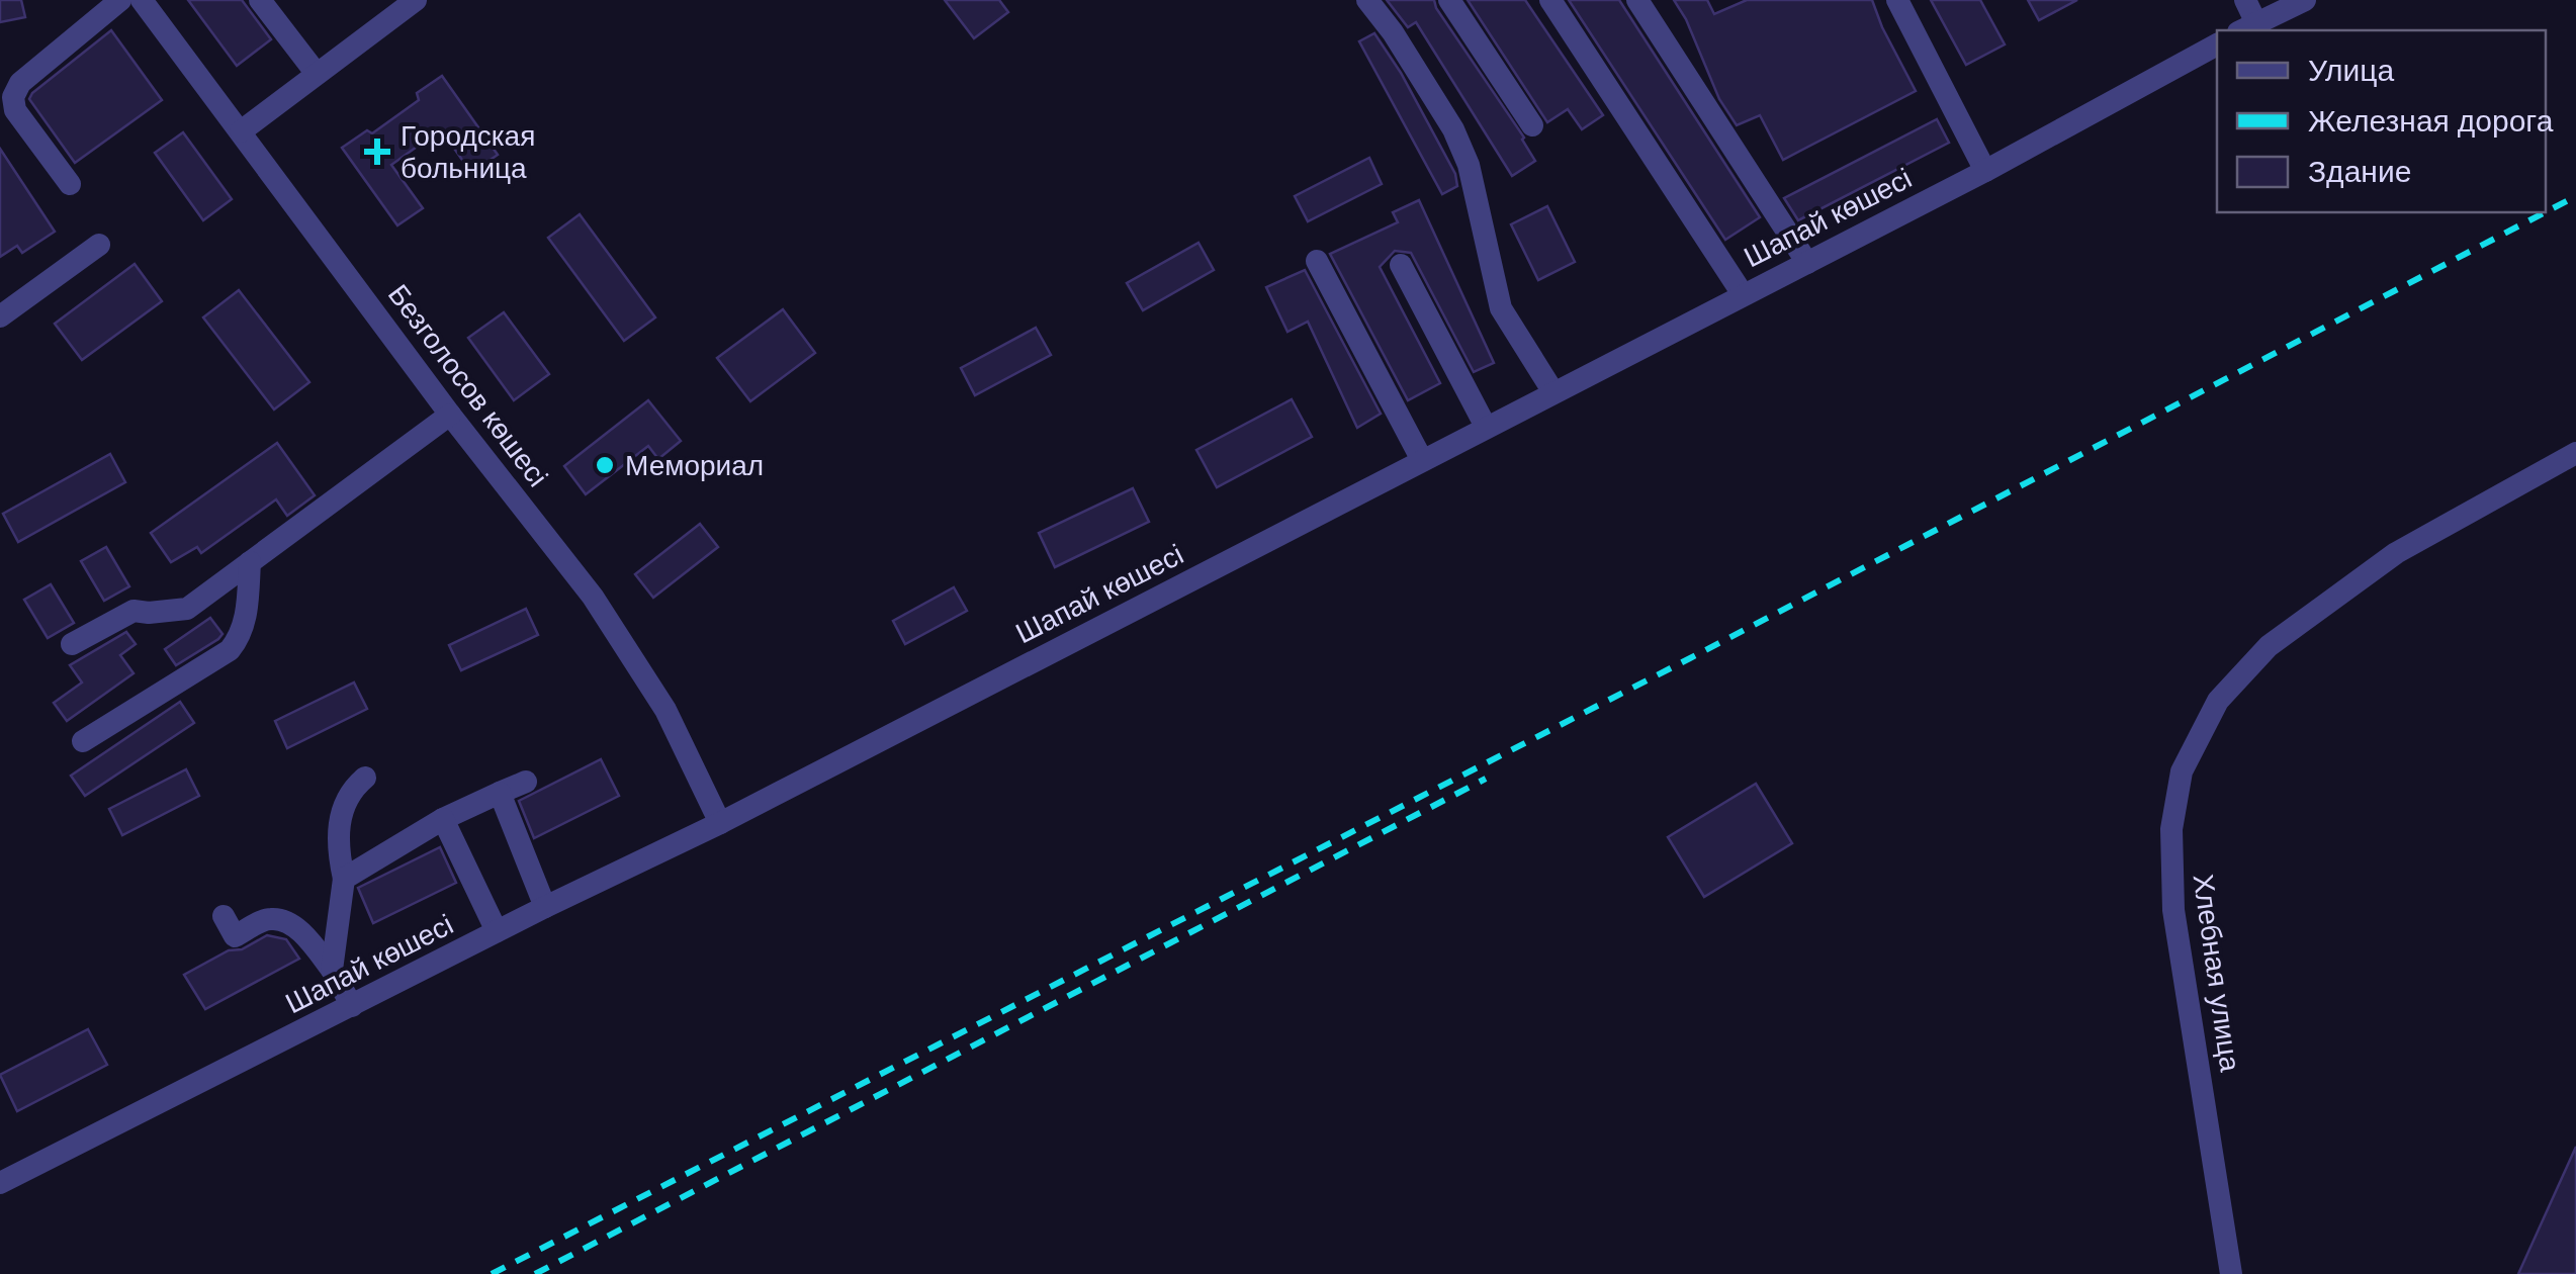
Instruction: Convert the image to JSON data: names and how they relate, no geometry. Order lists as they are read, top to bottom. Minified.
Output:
{"streets":{"street":["Шапай көшесі","Безголосов көшесі","Хлебная улица"]},"crossings":[["Шапай көшесі","Безголосов көшесі"]],"places":{"health":["Городская больница"],"other":["Мемориал"]},"legend":["Улица","Железная дорога","Здание"]}
